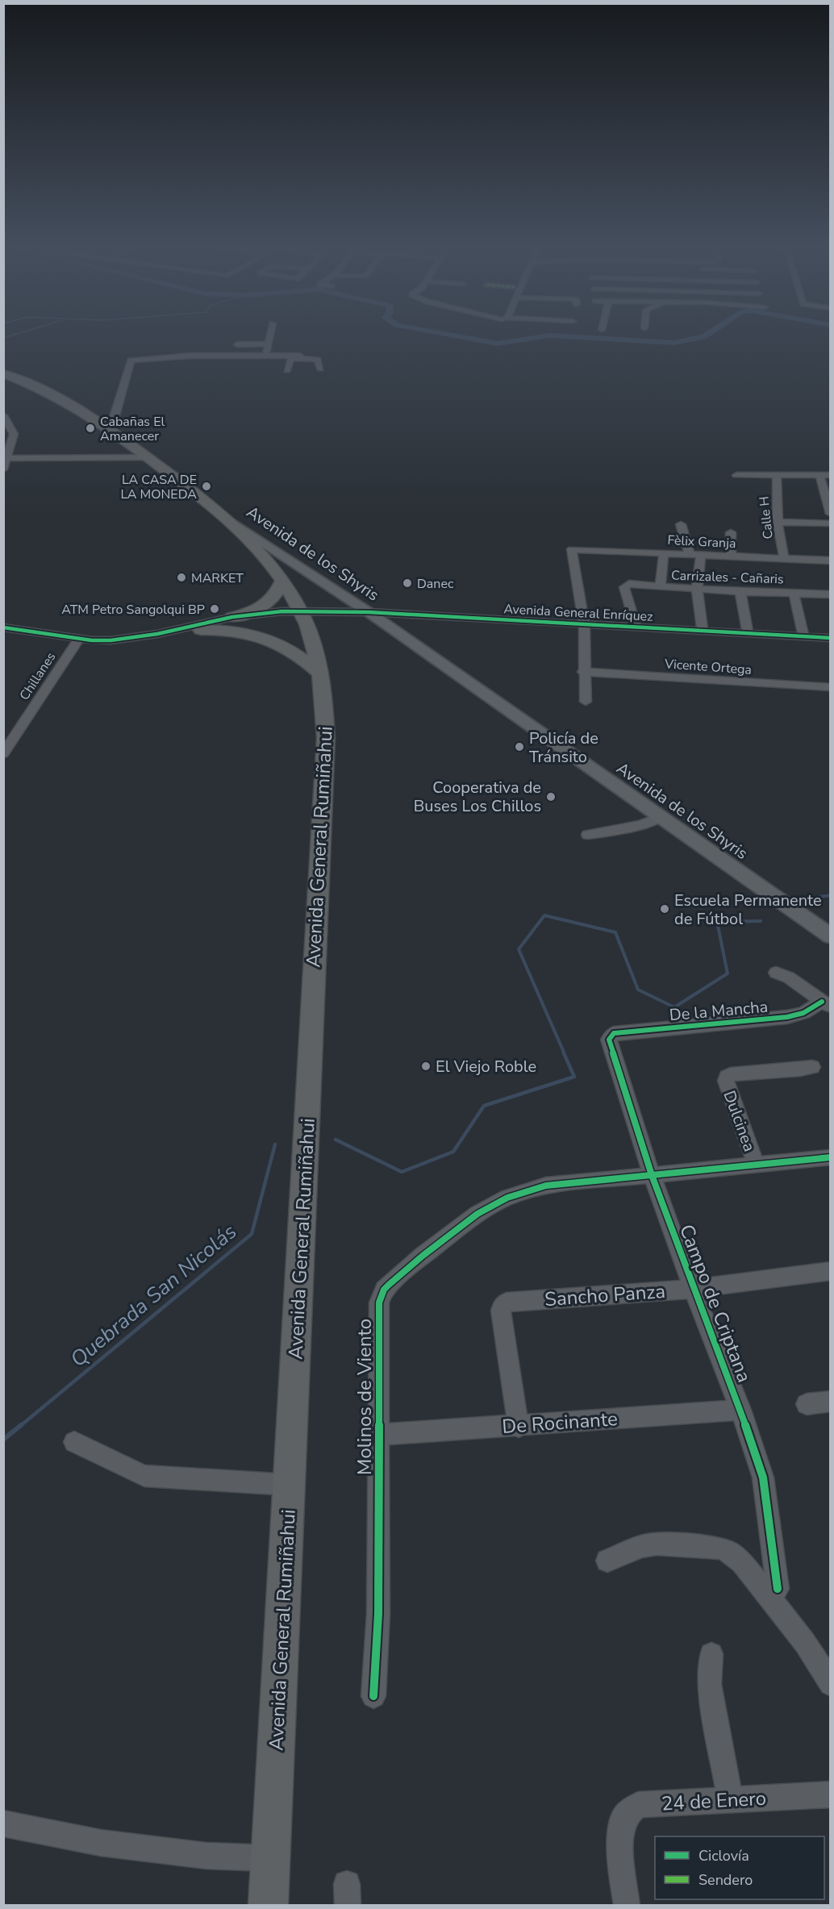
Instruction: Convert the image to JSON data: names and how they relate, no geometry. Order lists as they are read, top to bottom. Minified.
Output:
{"streets":{"highway":["Avenida General Rumiñahui"],"main road":["Avenida de los Shyris"],"street":["Calle H","Fèlix Granja","Carrizales - Cañaris","Avenida General Enríquez","Vicente Ortega","Chillanes","De la Mancha","Dulcinea","Sancho Panza","Campo de Criptana","Molinos de Viento","De Rocinante","24 de Enero"]},"crossings":[["Calle H","Fèlix Granja"],["Fèlix Granja","Avenida General Enríquez"],["Avenida de los Shyris","Avenida General Enríquez"],["Avenida de los Shyris","Avenida General Rumiñahui"],["Carrizales - Cañaris","Avenida General Enríquez"],["Avenida General Enríquez","Chillanes"],["Avenida General Enríquez","Avenida General Rumiñahui"],["De la Mancha","Campo de Criptana"],["Dulcinea","Molinos de Viento"],["Sancho Panza","Campo de Criptana"],["Sancho Panza","De Rocinante"],["Campo de Criptana","Molinos de Viento"],["Campo de Criptana","De Rocinante"],["Molinos de Viento","De Rocinante"]],"water":["Quebrada San Nicolás"],"places":["Cabañas El Amanecer","LA CASA DE LA MONEDA","MARKET","Danec","ATM Petro Sangolqui BP","Policía de Tránsito","Cooperativa de Buses Los Chillos","Escuela Permanente de Fútbol","El Viejo Roble"],"legend":["Ciclovía","Sendero"]}
